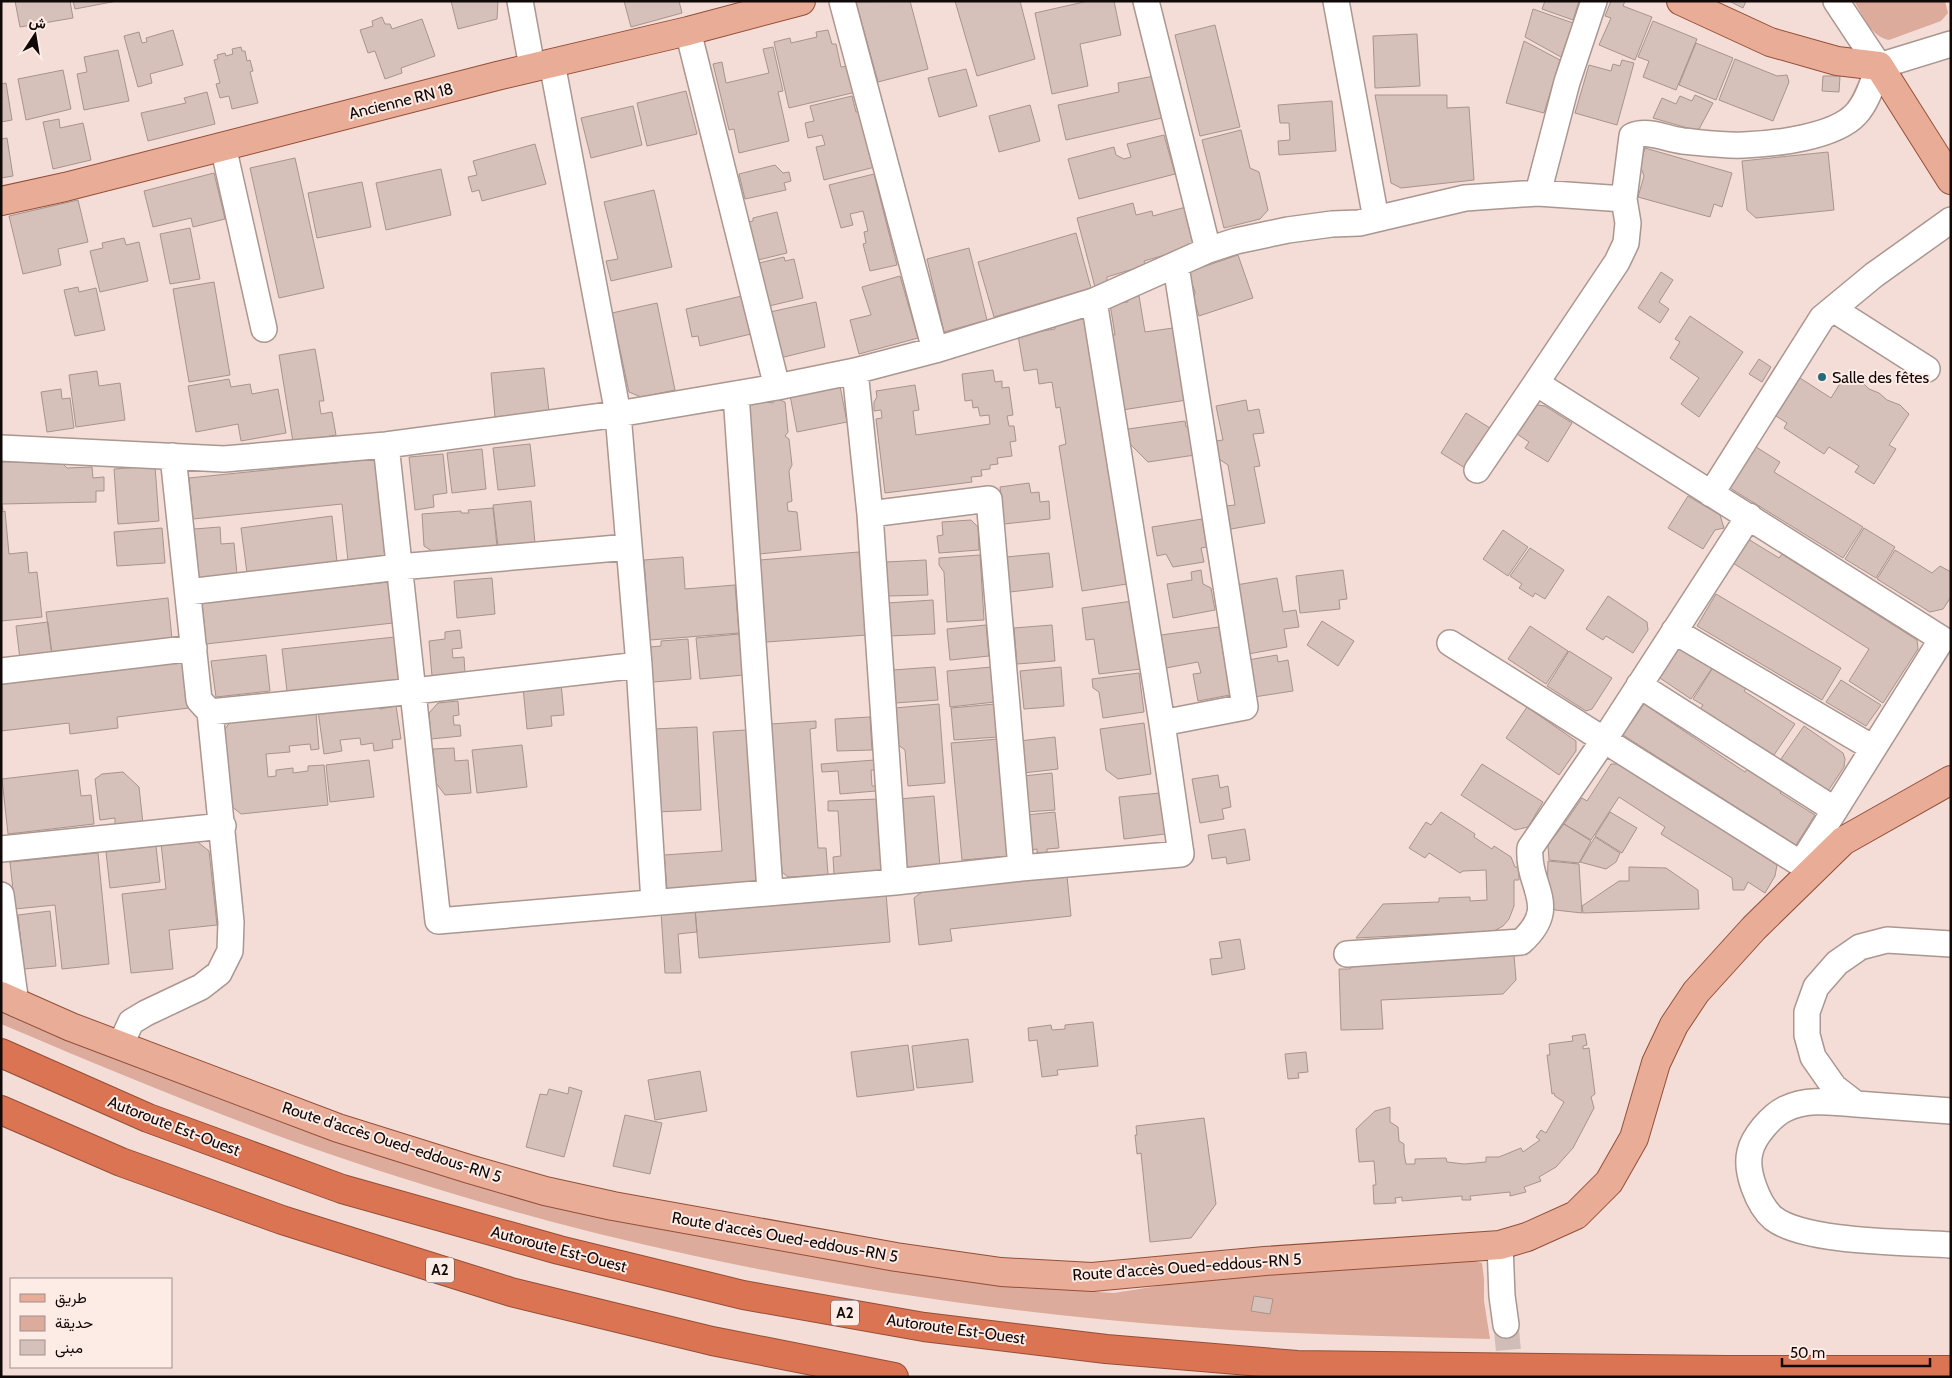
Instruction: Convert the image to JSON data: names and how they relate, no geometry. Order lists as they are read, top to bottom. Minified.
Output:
{"streets":{"highway":["Autoroute Est-Ouest","A2"],"main road":["Ancienne RN 18","Route d'accès Oued-eddous-RN 5"]},"places":["Salle des fêtes"],"legend":["طريق","حديقة","مبنى"],"scale_bar":"50 m","north":"top"}
